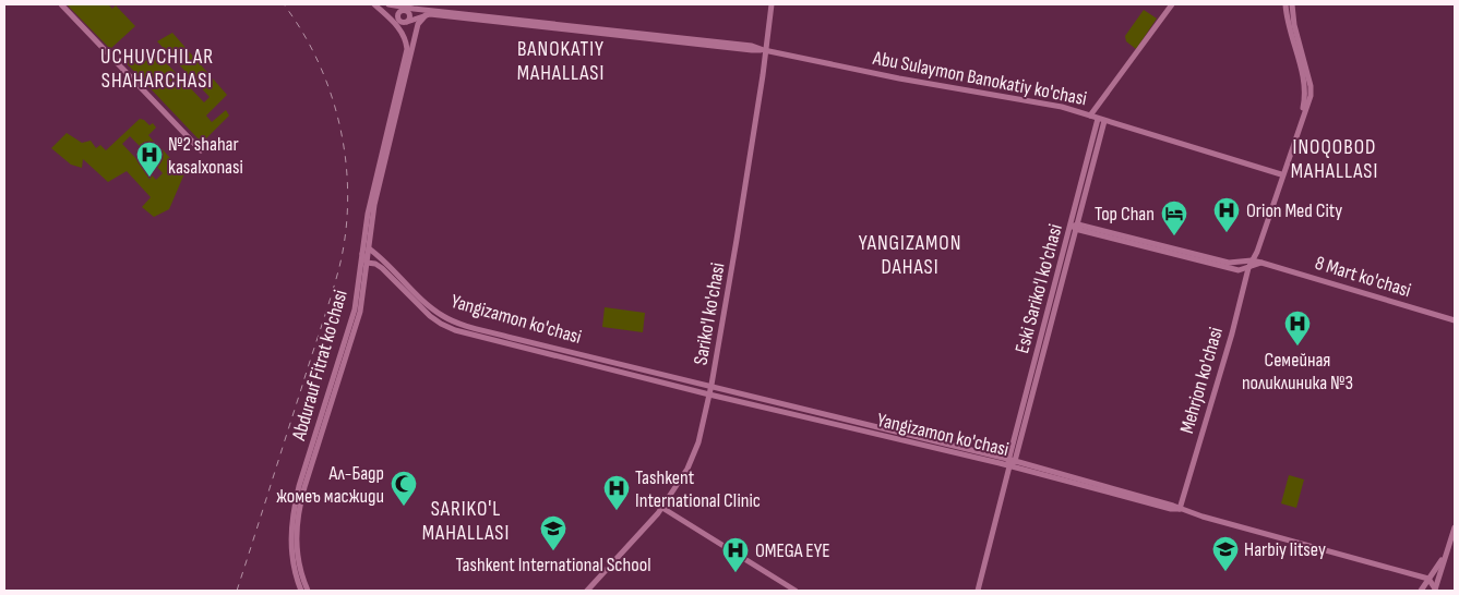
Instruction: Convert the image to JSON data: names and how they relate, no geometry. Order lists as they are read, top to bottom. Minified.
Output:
{"streets":{"main road":["Abu Sulaymon Banokatiy ko'chasi","8 Mart ko'chasi","Eski Sariko'l ko'chasi","Sariko'l ko'chasi","Yangizamon ko'chasi","Abdurauf Fitrat ko'chasi","Mehrjon ko'chasi"]},"crossings":[["Abu Sulaymon Banokatiy ko'chasi","Eski Sariko'l ko'chasi"],["Abu Sulaymon Banokatiy ko'chasi","Sariko'l ko'chasi"],["Abu Sulaymon Banokatiy ko'chasi","Abdurauf Fitrat ko'chasi"],["Abu Sulaymon Banokatiy ko'chasi","Mehrjon ko'chasi"],["8 Mart ko'chasi","Eski Sariko'l ko'chasi"],["8 Mart ko'chasi","Mehrjon ko'chasi"],["Eski Sariko'l ko'chasi","Yangizamon ko'chasi"],["Sariko'l ko'chasi","Yangizamon ko'chasi"],["Yangizamon ko'chasi","Abdurauf Fitrat ko'chasi"],["Yangizamon ko'chasi","Mehrjon ko'chasi"]],"districts":["BANOKATIY MAHALLASI","UCHUVCHILAR SHAHARCHASI","INOQOBOD MAHALLASI","YANGIZAMON DAHASI","SARIKO'L MAHALLASI"],"places":{"hospital":["№2 shahar kasalxonasi","Orion Med City","Семейная поликлиника №3","Tashkent International Clinic","OMEGA EYE"],"hotel":["Top Chan"],"mosque":["Ал-Бадр жомеъ масжиди"],"school or university":["Tashkent International School","Harbiy litsey"]}}
